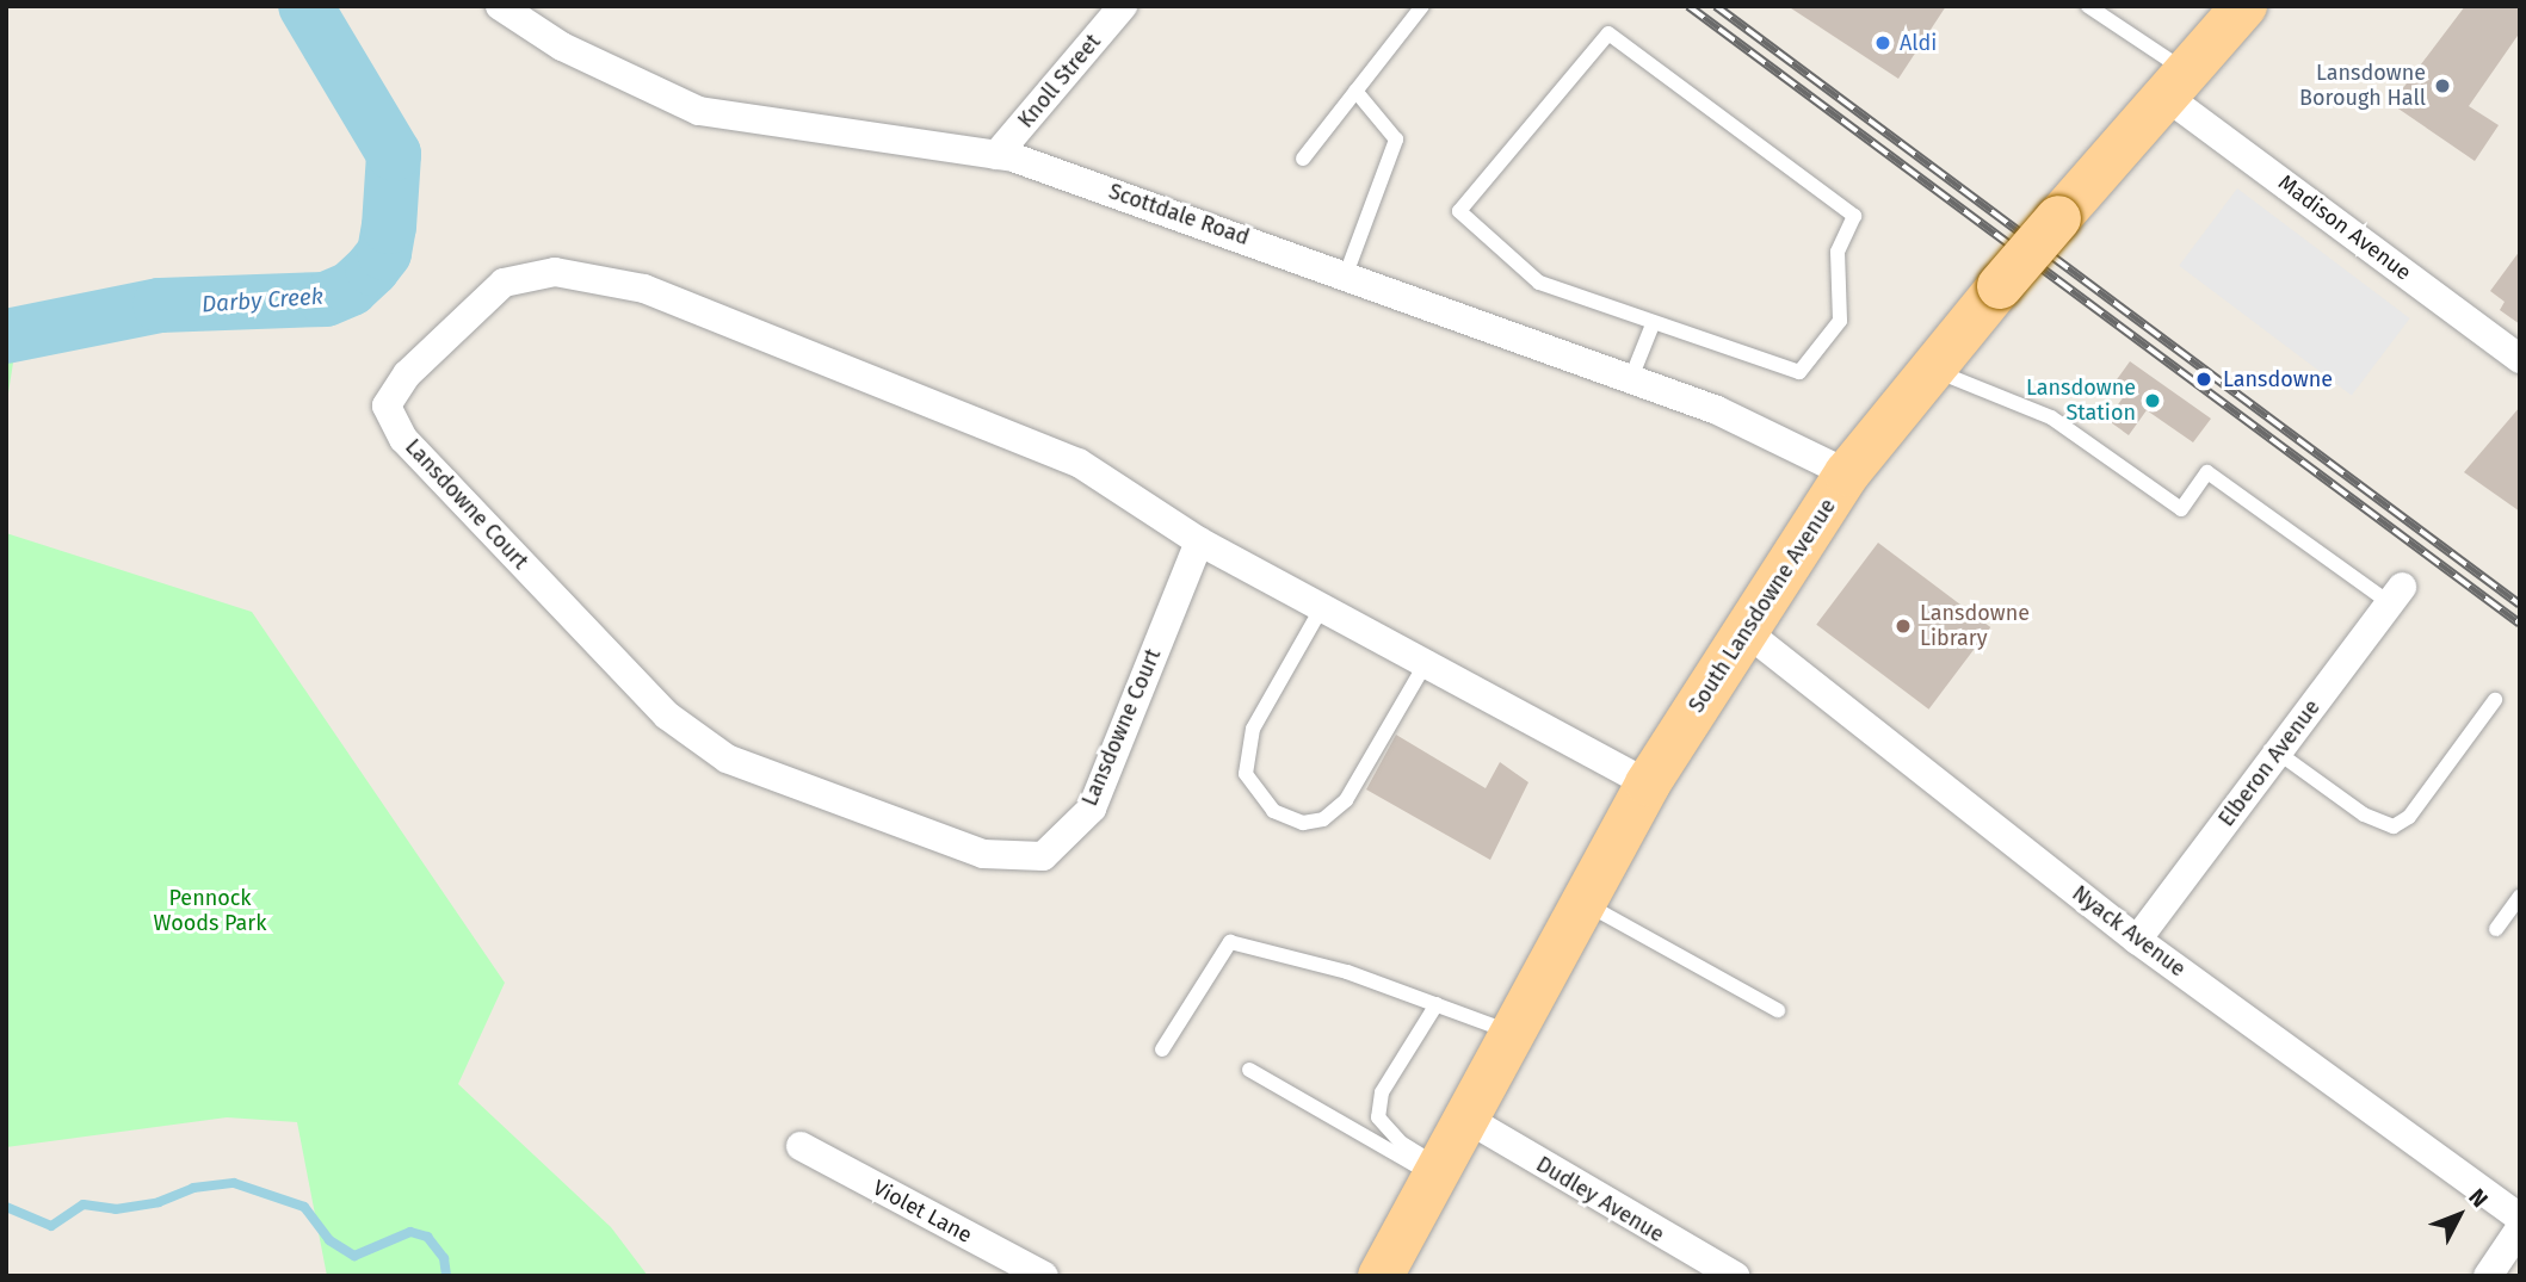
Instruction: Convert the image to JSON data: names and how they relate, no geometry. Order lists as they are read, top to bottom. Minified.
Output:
{"streets":{"main road":["South Lansdowne Avenue"],"street":["Knoll Street","Scottdale Road","Madison Avenue","Lansdowne Court","Elberon Avenue","Nyack Avenue","Dudley Avenue","Violet Lane"]},"crossings":[["Knoll Street","Scottdale Road"],["Scottdale Road","South Lansdowne Avenue"],["Madison Avenue","South Lansdowne Avenue"],["Lansdowne Court","South Lansdowne Avenue"],["South Lansdowne Avenue","Nyack Avenue"],["South Lansdowne Avenue","Dudley Avenue"],["Elberon Avenue","Nyack Avenue"]],"water":["Darby Creek"],"parks":["Pennock Woods Park"],"places":["Aldi","Lansdowne Borough Hall","Lansdowne","Lansdowne Station","Lansdowne Library"],"north":"top right"}
